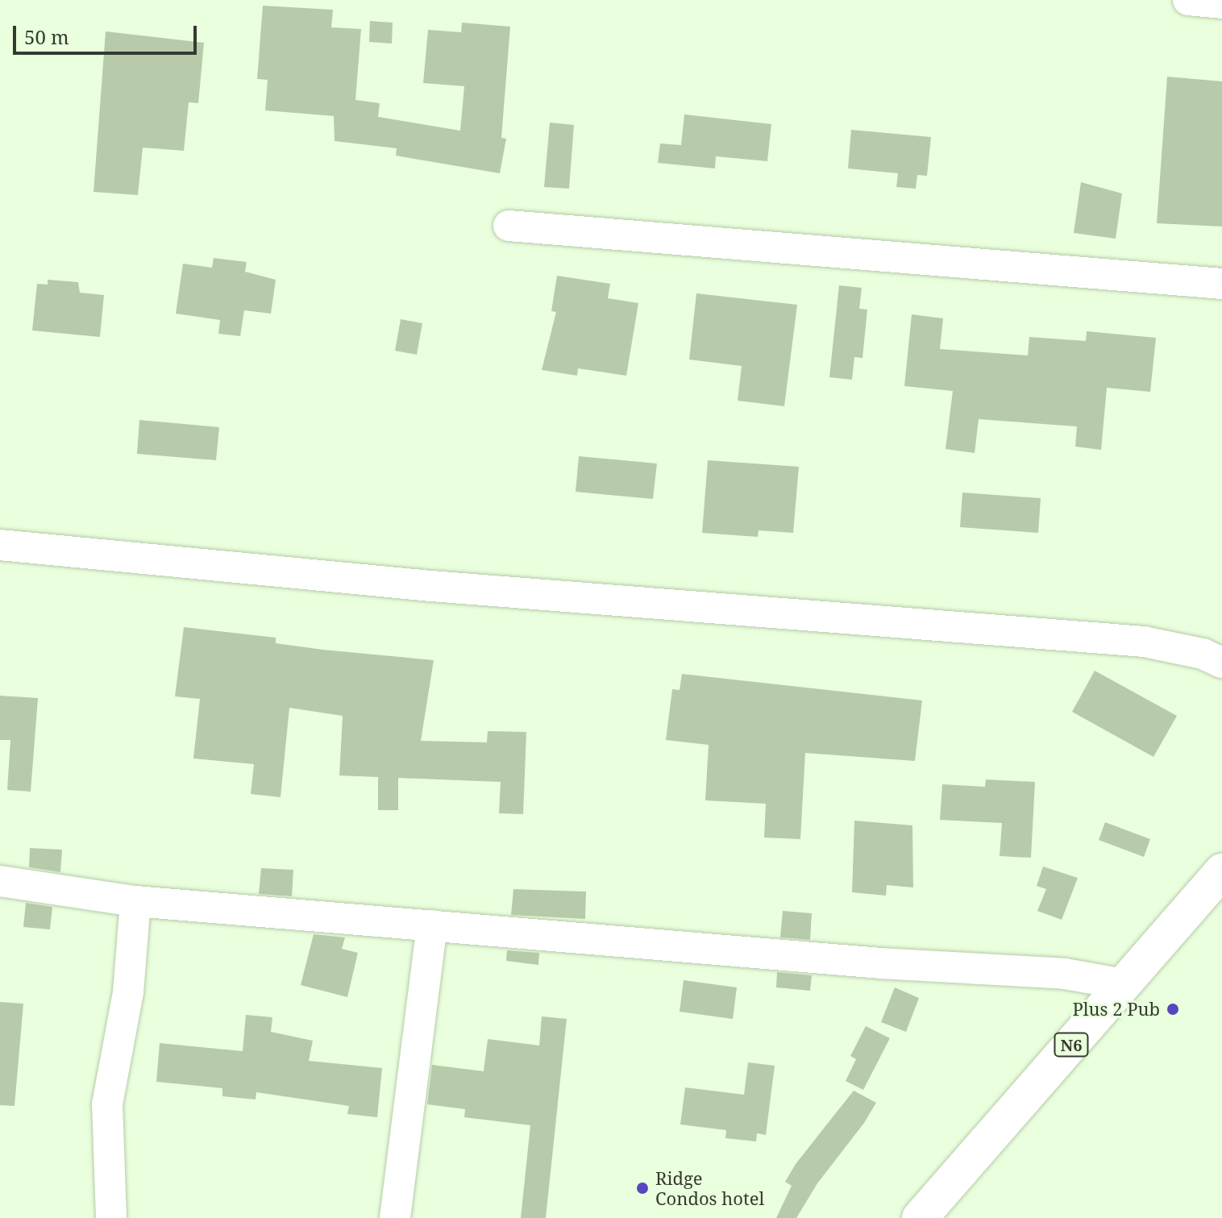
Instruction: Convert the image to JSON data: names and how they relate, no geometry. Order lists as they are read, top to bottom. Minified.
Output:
{"streets":{"highway":["N6"]},"places":["Plus 2 Pub","Ridge Condos hotel"],"scale_bar":"50 m"}
